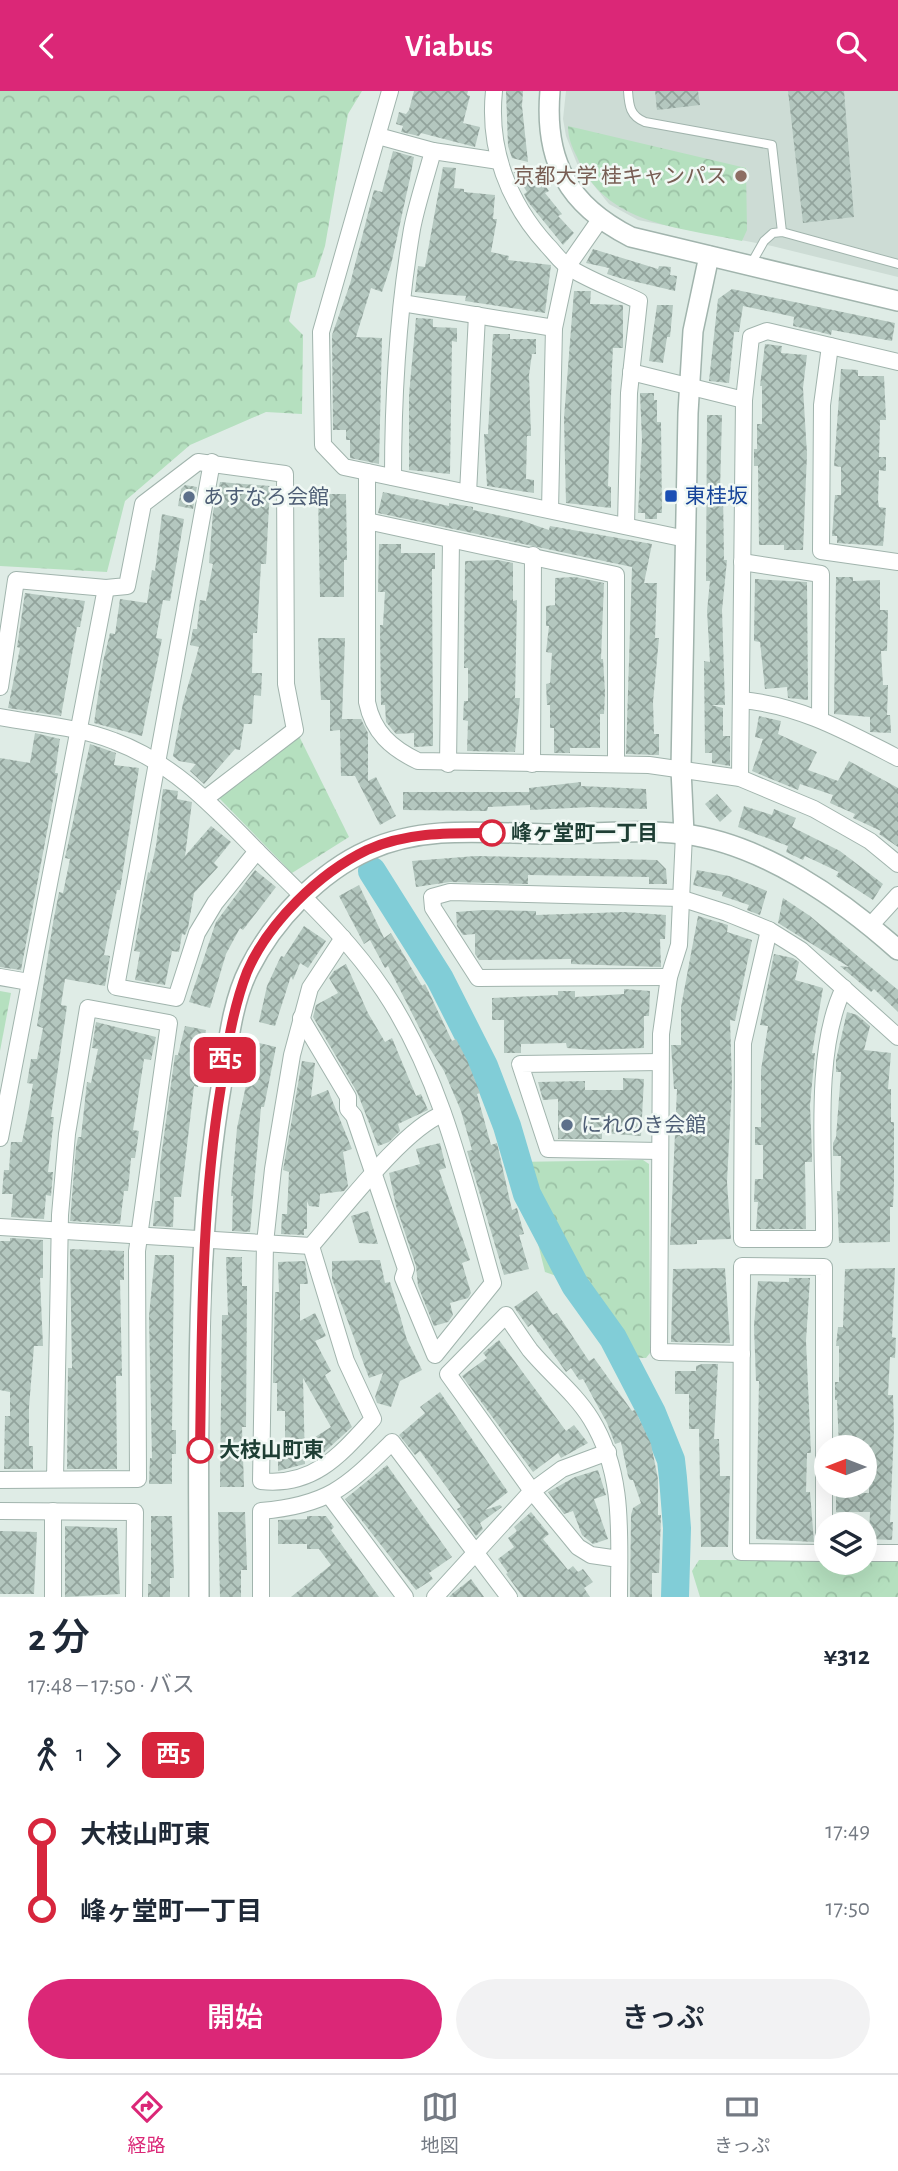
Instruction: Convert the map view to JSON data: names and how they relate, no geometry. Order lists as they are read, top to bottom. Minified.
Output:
{"places":{"other":["京都大学 桂キャンパス","あすなろ会館","峰ヶ堂町一丁目","にれのき会館","大枝山町東"],"transit":["東桂坂"]},"lines":["bus line 西5"],"north":"left","page":{"header":"Viabus","on_map":"西5","heading":["2 分","17:48 – 17:50 · バス","¥312"],"legs":["1","西5"],"list":[{"name":"大枝山町東","value":"17:49"},{"name":"峰ヶ堂町一丁目","value":"17:50"}],"buttons":["開始","きっぷ"],"tabs":["経路","地図","きっぷ"]}}
